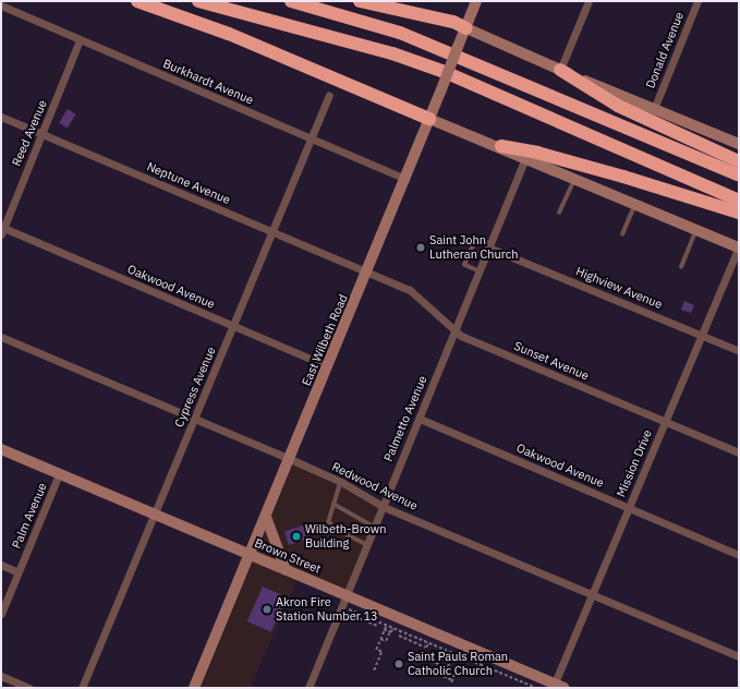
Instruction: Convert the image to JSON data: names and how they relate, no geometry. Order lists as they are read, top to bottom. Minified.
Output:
{"streets":{"main road":["East Wilbeth Road","Brown Street"],"street":["Donald Avenue","Burkhardt Avenue","Reed Avenue","Neptune Avenue","Oakwood Avenue","Highview Avenue","Sunset Avenue","Cypress Avenue","Palmetto Avenue","Mission Drive","Redwood Avenue","Palm Avenue"]},"crossings":[["Burkhardt Avenue","Reed Avenue"],["Burkhardt Avenue","East Wilbeth Road"],["Burkhardt Avenue","Cypress Avenue"],["Reed Avenue","Neptune Avenue"],["Reed Avenue","Oakwood Avenue"],["Neptune Avenue","East Wilbeth Road"],["Neptune Avenue","Sunset Avenue"],["Neptune Avenue","Cypress Avenue"],["Oakwood Avenue","East Wilbeth Road"],["Oakwood Avenue","Cypress Avenue"],["Oakwood Avenue","Palmetto Avenue"],["Oakwood Avenue","Mission Drive"],["Highview Avenue","Palmetto Avenue"],["Highview Avenue","Mission Drive"],["East Wilbeth Road","Sunset Avenue"],["East Wilbeth Road","Redwood Avenue"],["East Wilbeth Road","Brown Street"],["Sunset Avenue","Palmetto Avenue"],["Sunset Avenue","Mission Drive"],["Cypress Avenue","Redwood Avenue"],["Cypress Avenue","Brown Street"],["Palmetto Avenue","Redwood Avenue"],["Palmetto Avenue","Brown Street"],["Mission Drive","Redwood Avenue"],["Mission Drive","Brown Street"],["Palm Avenue","Brown Street"]],"places":["Saint John Lutheran Church","Wilbeth-Brown Building","Akron Fire Station Number 13","Saint Pauls Roman Catholic Church"]}
